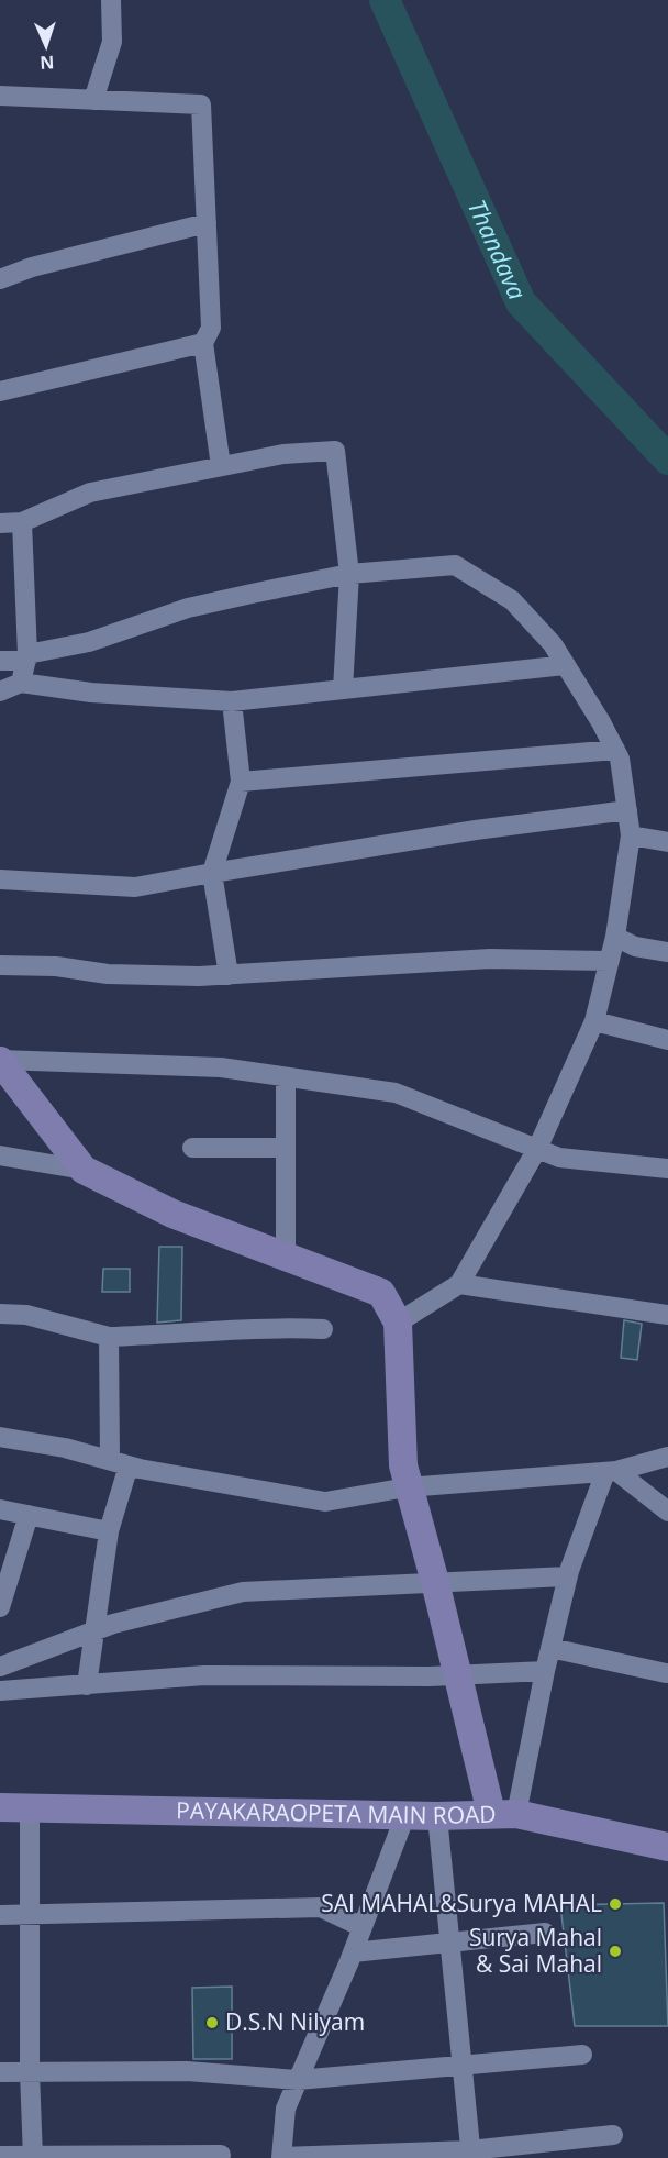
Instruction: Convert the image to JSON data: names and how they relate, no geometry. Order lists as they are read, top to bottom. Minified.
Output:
{"streets":{"main road":["PAYAKARAOPETA MAIN ROAD"]},"water":["Thandava"],"places":["SAI MAHAL&Surya MAHAL","Surya Mahal & Sai Mahal","D.S.N Nilyam"],"north":"bottom"}
